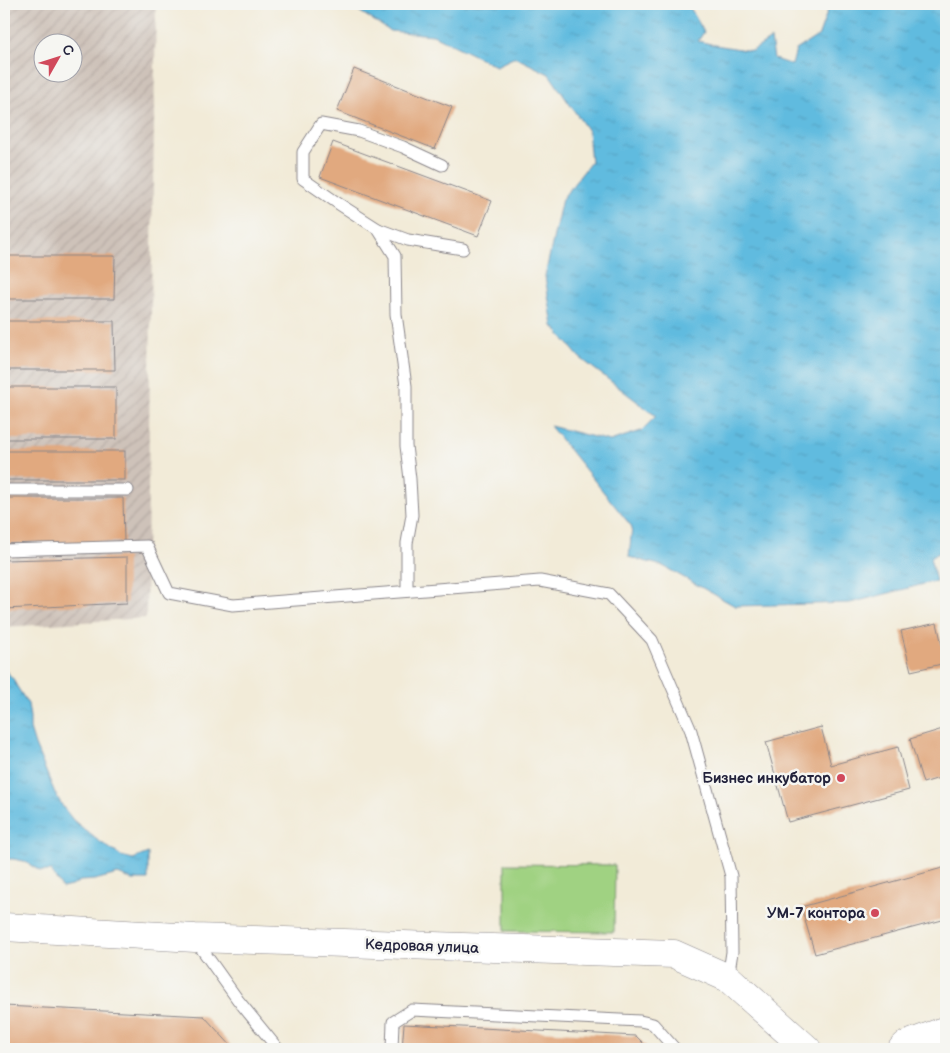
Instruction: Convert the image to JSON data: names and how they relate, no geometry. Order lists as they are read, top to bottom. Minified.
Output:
{"streets":{"street":["Кедровая улица"]},"places":["Бизнес инкубатор","УМ-7 контора"],"north":"top right"}
